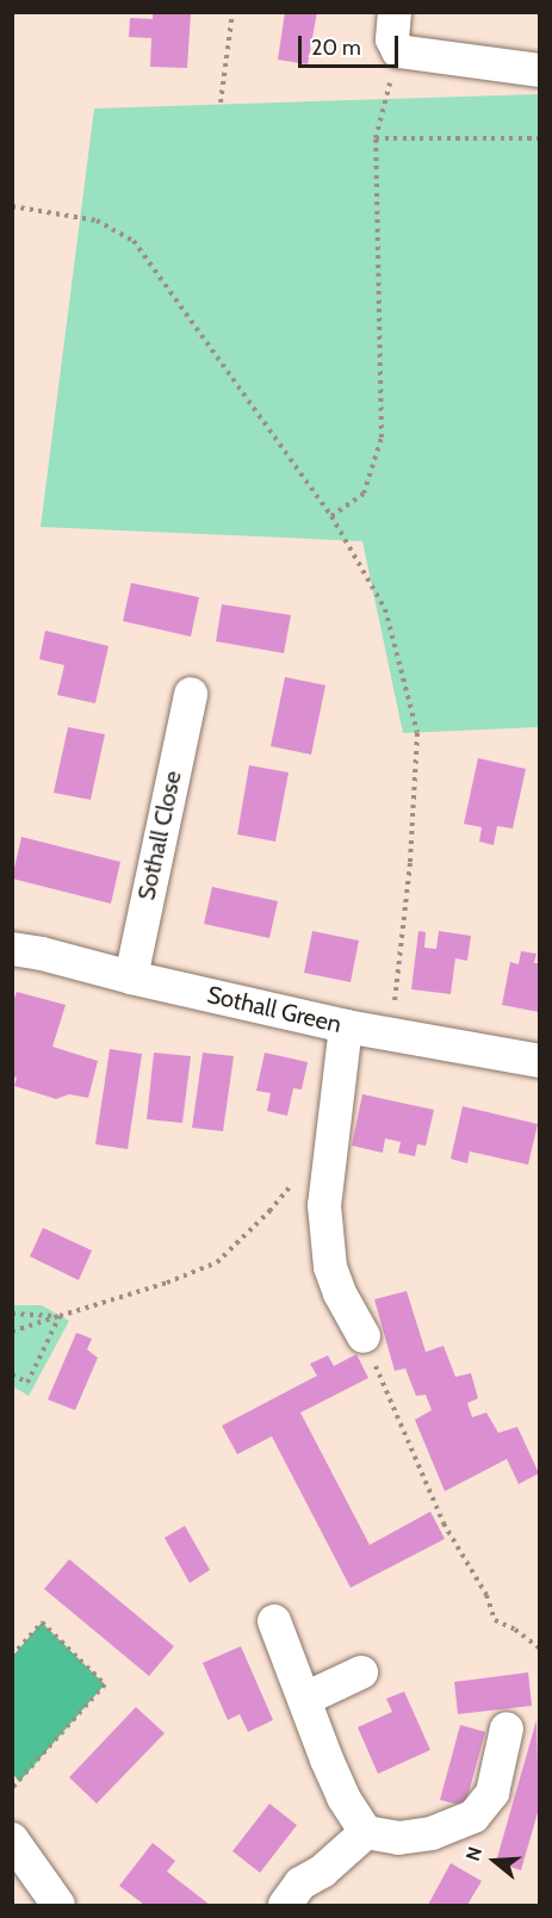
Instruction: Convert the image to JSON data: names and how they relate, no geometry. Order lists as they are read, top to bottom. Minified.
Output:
{"streets":{"street":["Sothall Close","Sothall Green"]},"crossings":[["Sothall Close","Sothall Green"]],"scale_bar":"20 m","north":"left"}
